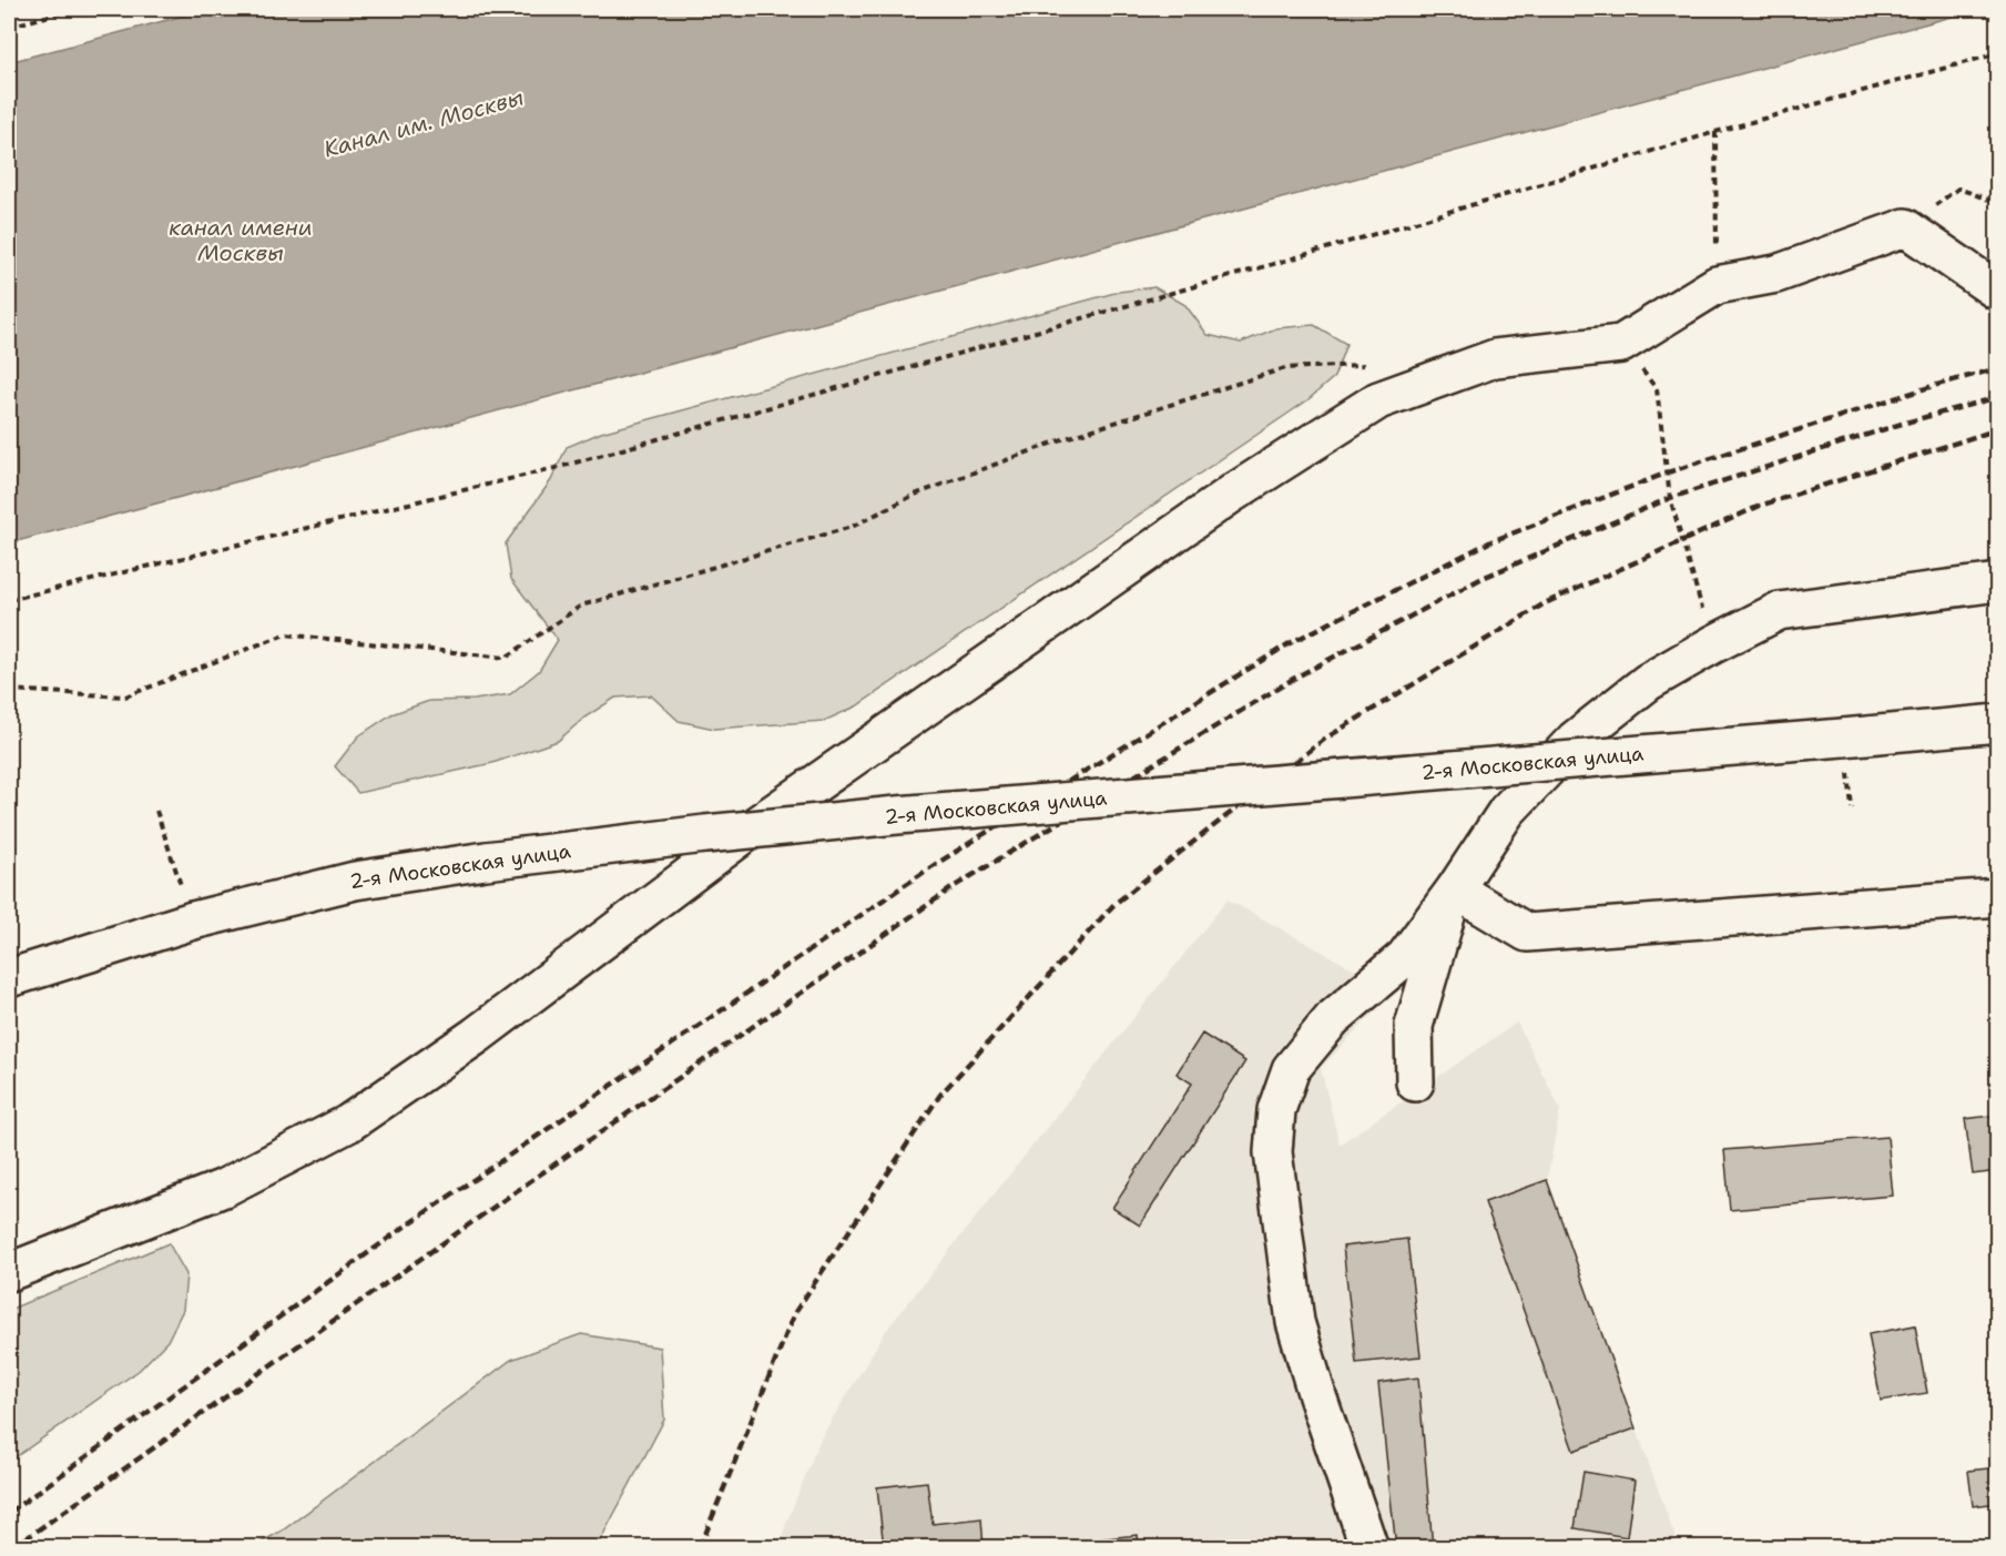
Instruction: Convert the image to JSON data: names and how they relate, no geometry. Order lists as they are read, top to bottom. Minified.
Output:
{"streets":{"street":["2-я Московская улица"]},"water":["Канал им. Москвы","канал имени Москвы"]}
